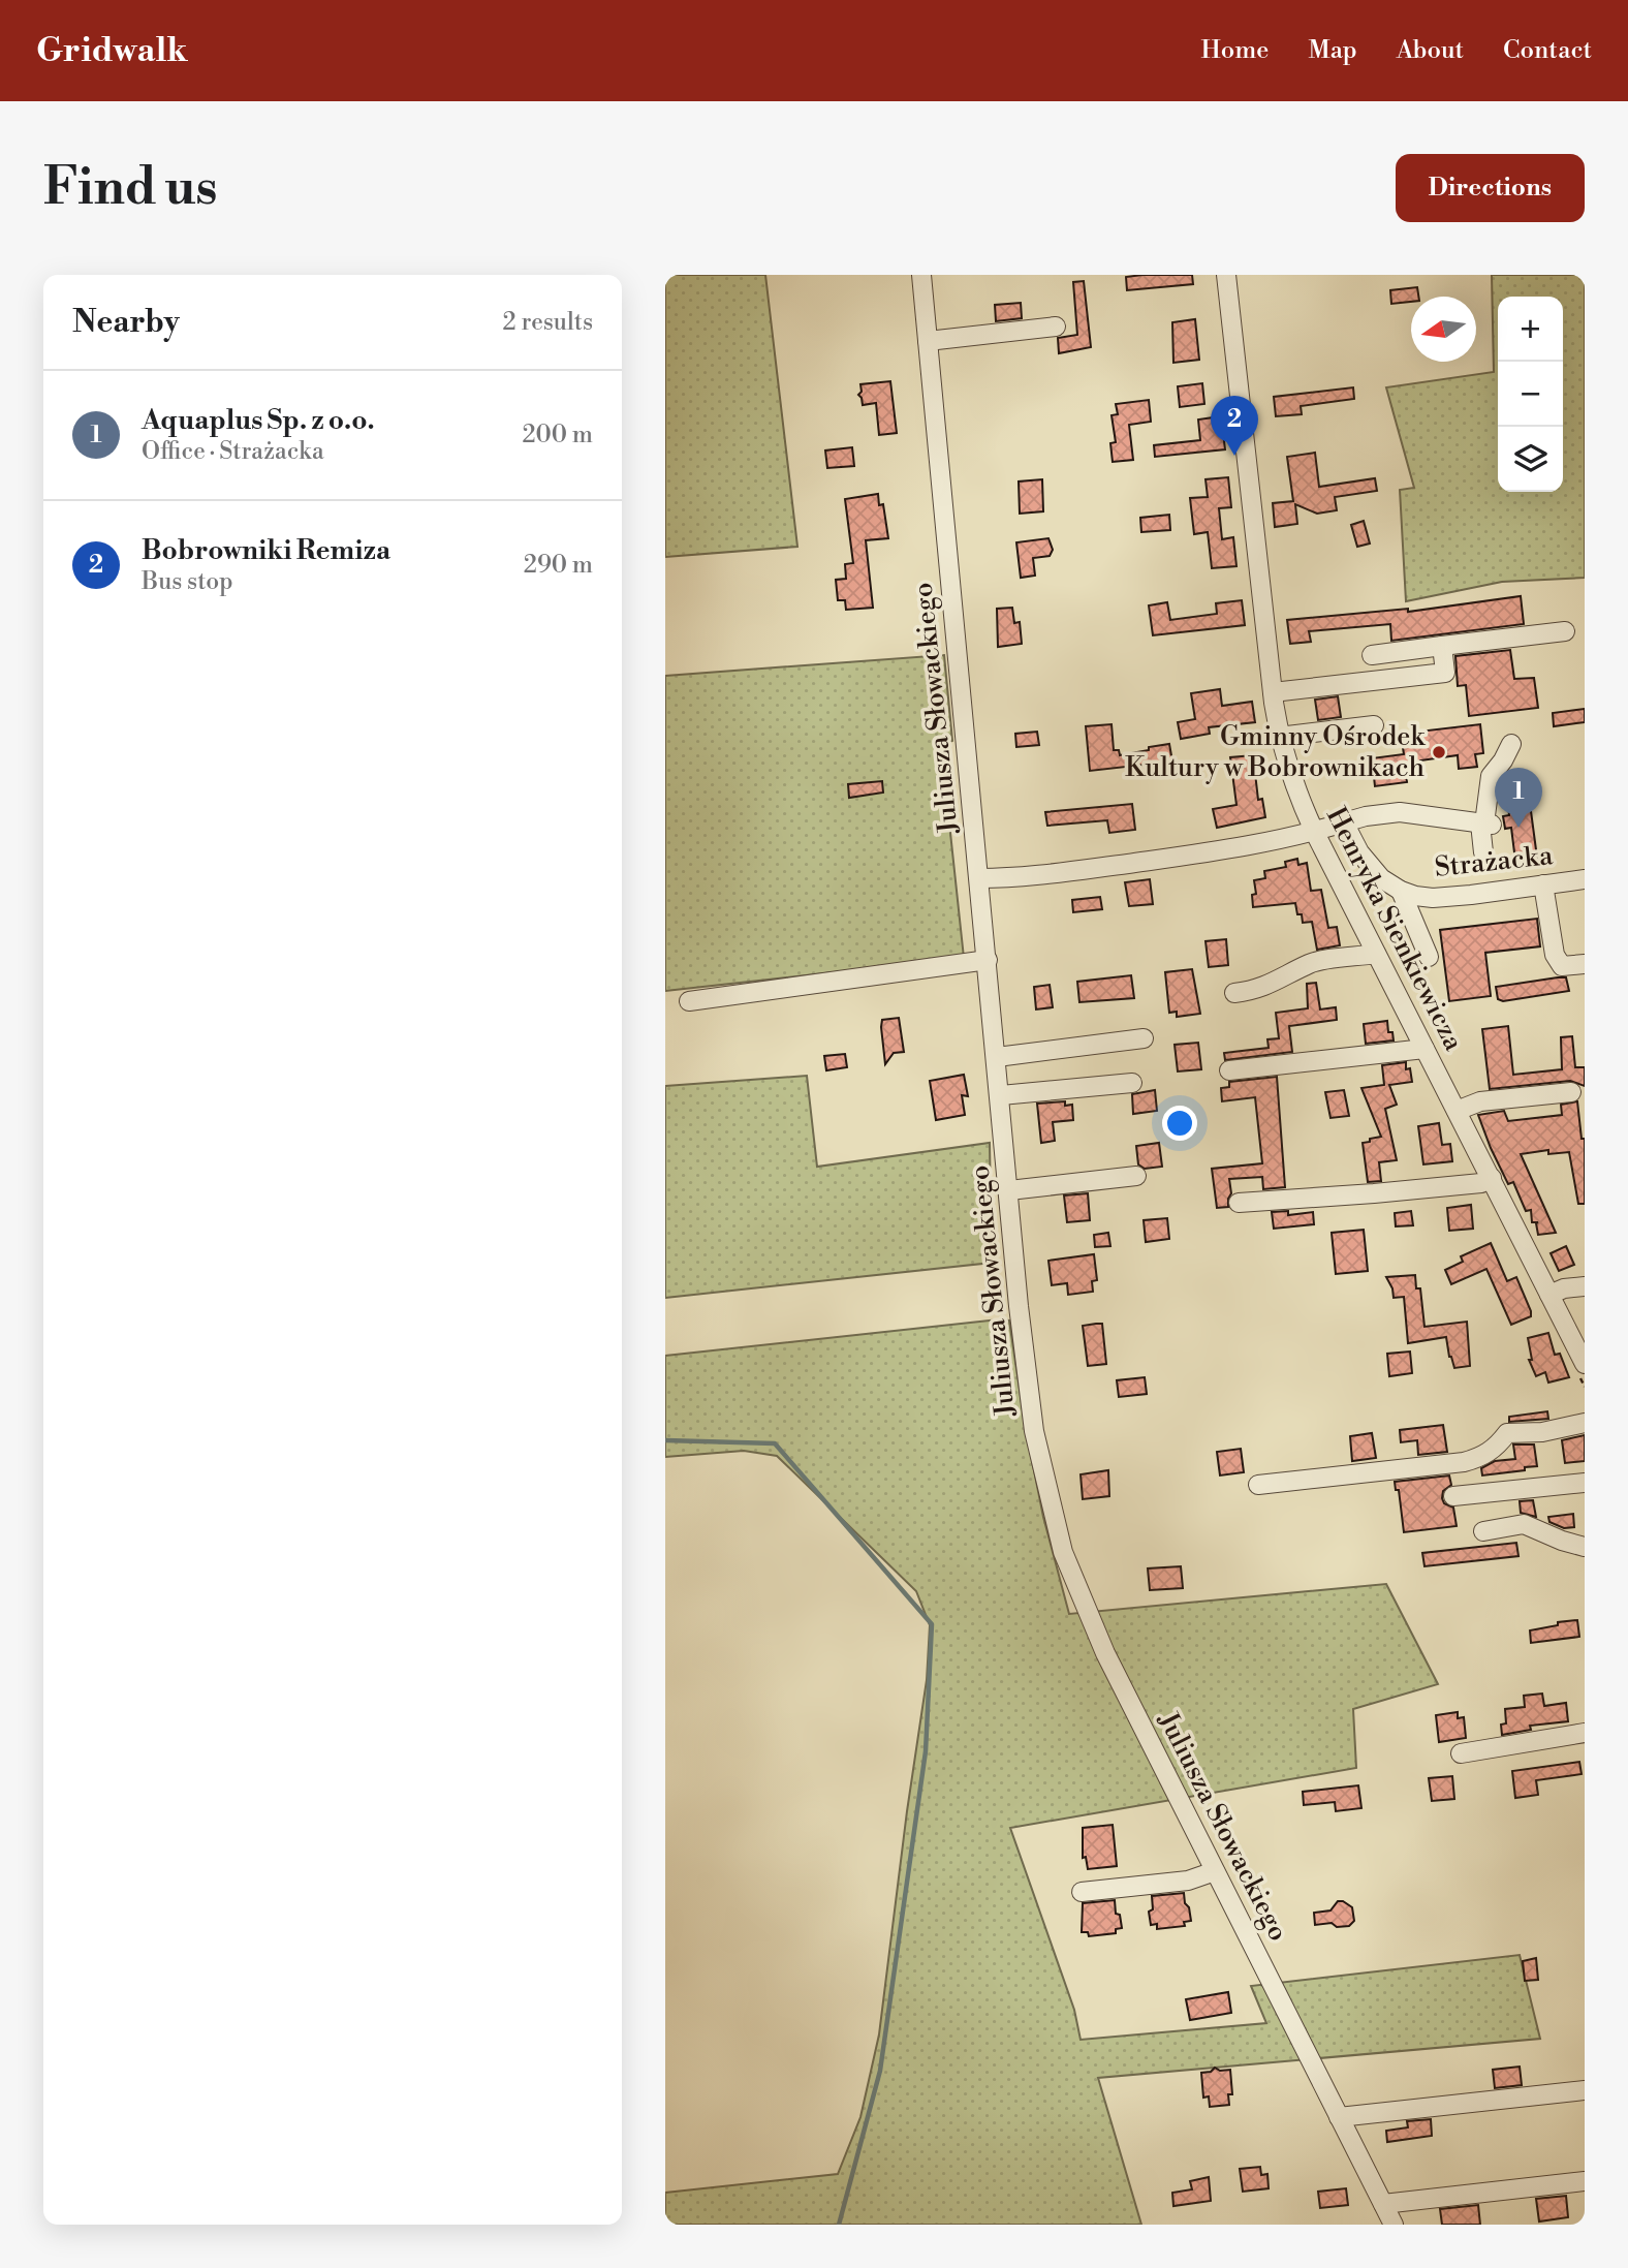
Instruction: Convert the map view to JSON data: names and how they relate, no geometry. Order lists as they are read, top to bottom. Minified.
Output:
{"streets":{"street":["Juliusza Słowackiego","Strażacka","Henryka Sienkiewicza"]},"places":["Gminny Ośrodek Kultury w Bobrownikach"],"north":"left","page":{"header":"Gridwalk","nav":["Home","Map","About","Contact"],"buttons":"Directions","title":"Find us","heading":["Nearby","2 results"],"map_buttons":["+","−"],"list":[{"mark":"1","name":"Aquaplus Sp. z o.o.","note":"Office · Strażacka","value":"200 m"},{"mark":"2","name":"Bobrowniki Remiza","note":"Bus stop","value":"290 m"}],"pins":["2","1"]}}
